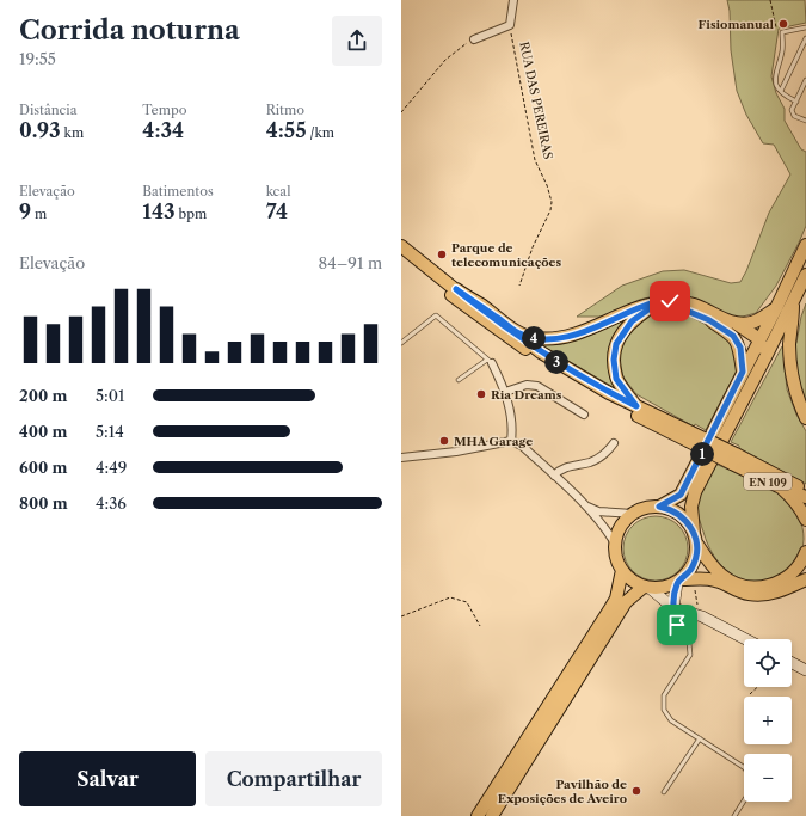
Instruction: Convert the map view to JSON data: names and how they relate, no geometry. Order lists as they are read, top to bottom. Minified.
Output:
{"streets":{"main road":["EN 109"],"path":["RUA DAS PEREIRAS"]},"places":["Fisiomanual","Parque de telecomunicações","Ria Dreams","MHA Garage","Pavilhão de Exposições de Aveiro"],"page":{"heading":["Corrida noturna","19:55"],"stats":[["Distância","0.93 km"],["Tempo","4:34"],["Ritmo","4:55 /km"],["Elevação","9 m"],["Batimentos","143 bpm"],["kcal","74"]],"chart":["Elevação","84–91 m"],"pins":["4","3","1"],"list":[{"name":"200 m","note":"5:01"},{"name":"400 m","note":"5:14"},{"name":"600 m","note":"4:49"},{"name":"800 m","note":"4:36"}],"map_buttons":["+","−"],"buttons":["Salvar","Compartilhar"]}}
